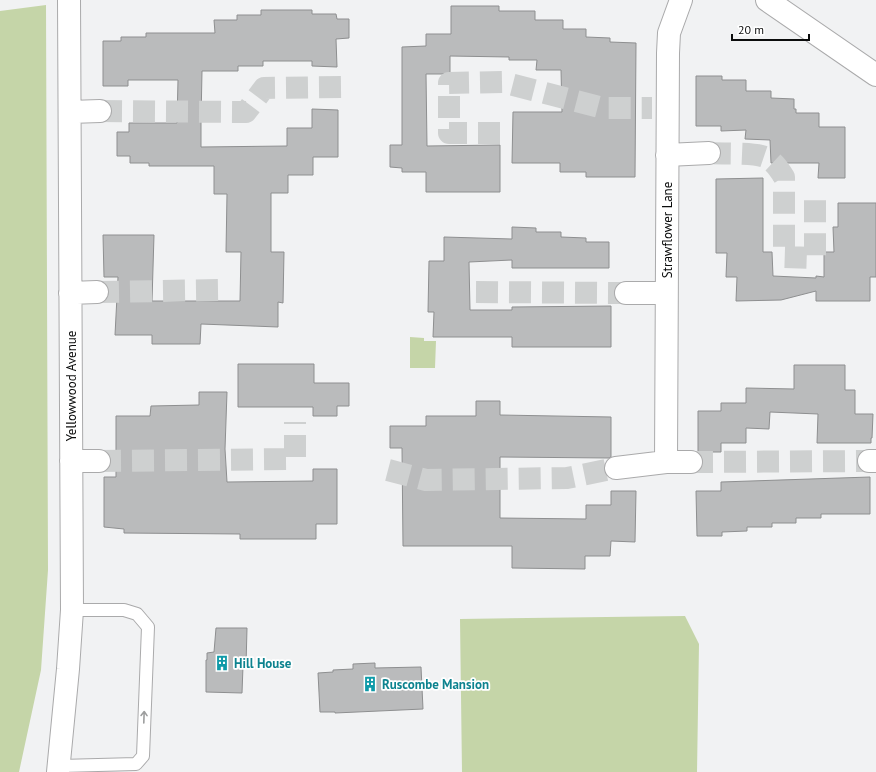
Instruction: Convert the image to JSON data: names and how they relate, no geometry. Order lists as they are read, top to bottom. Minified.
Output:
{"streets":{"street":["Strawflower Lane","Yellowwood Avenue"]},"places":{"building":["Hill House","Ruscombe Mansion"]},"scale_bar":"20 m"}
